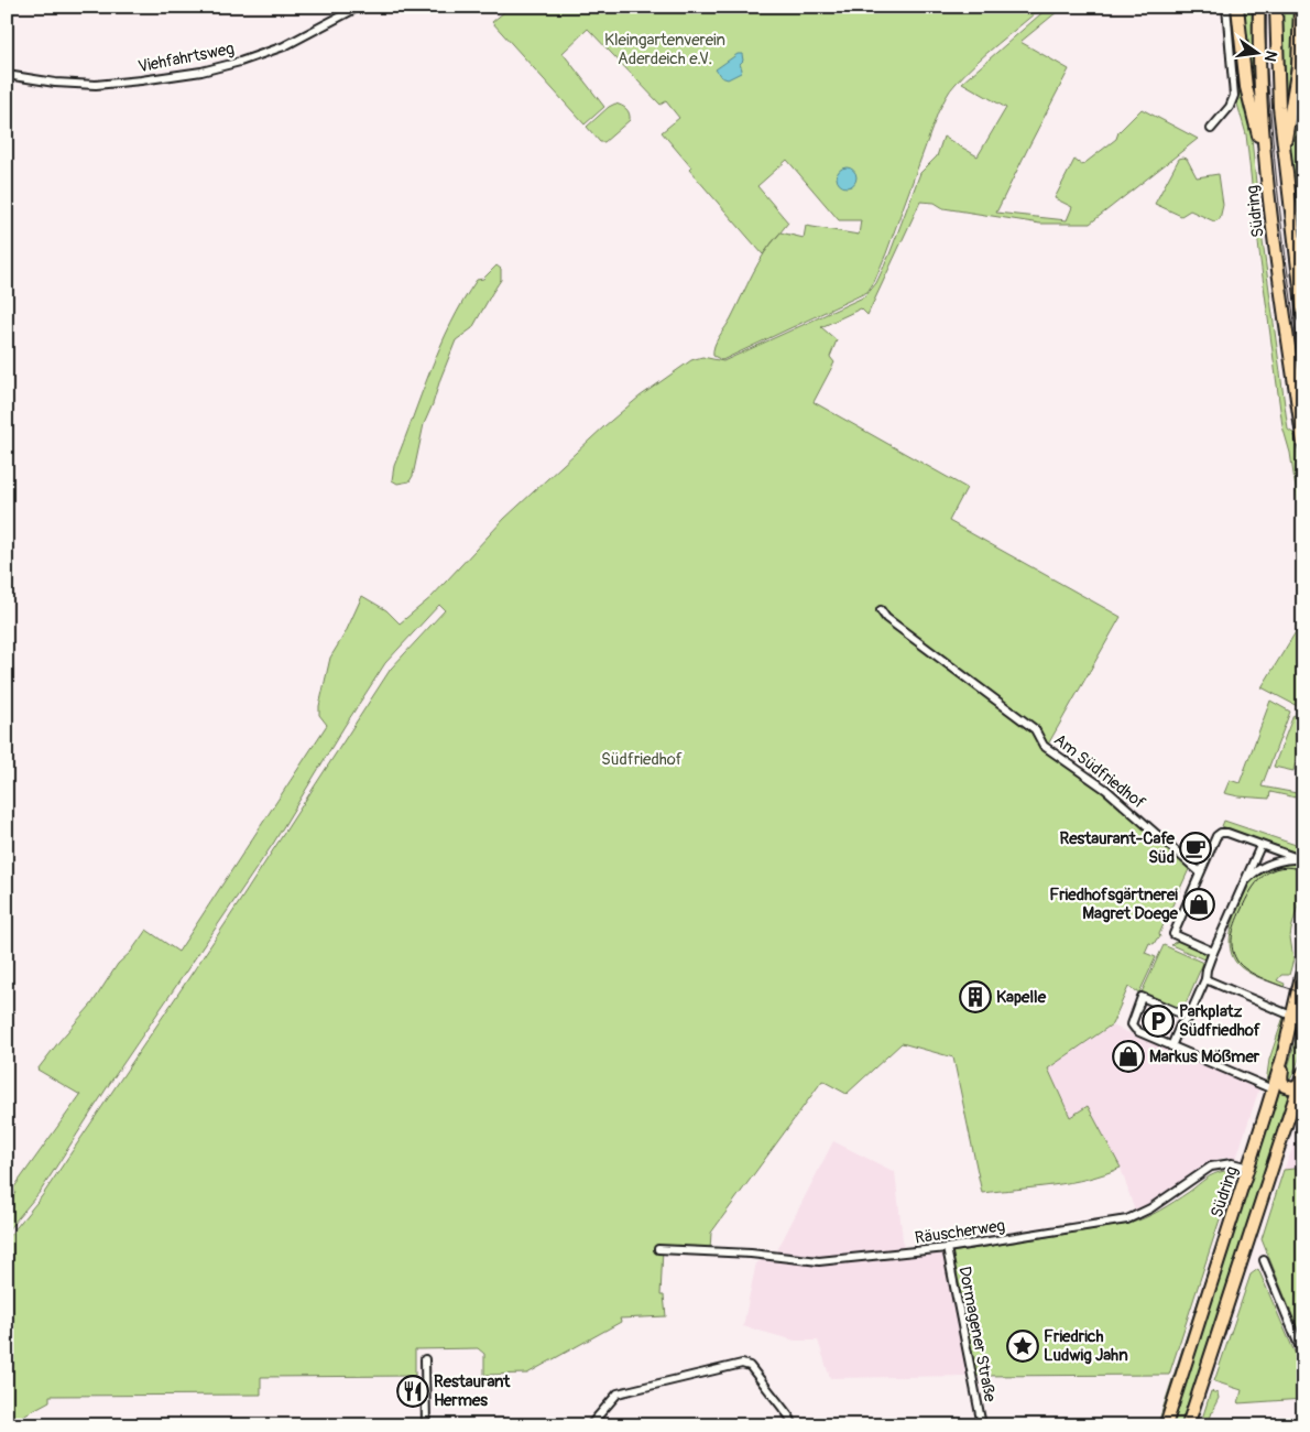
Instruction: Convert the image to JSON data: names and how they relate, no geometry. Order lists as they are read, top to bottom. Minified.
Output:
{"streets":{"main road":["Südring"],"street":["Viehfahrtsweg","Am Südfriedhof","Räuscherweg","Dormagener Straße"]},"crossings":[["Südring","Räuscherweg"],["Räuscherweg","Dormagener Straße"]],"parks":["Kleingartenverein Aderdeich e.V.","Südfriedhof"],"places":{"cafe":["Restaurant-Cafe Süd"],"shop":["Friedhofsgärtnerei Magret Doege","Markus Mößmer"],"building":["Kapelle"],"parking":["Parkplatz Südfriedhof"],"place":["Friedrich Ludwig Jahn"],"restaurant":["Restaurant Hermes"]},"north":"right"}
